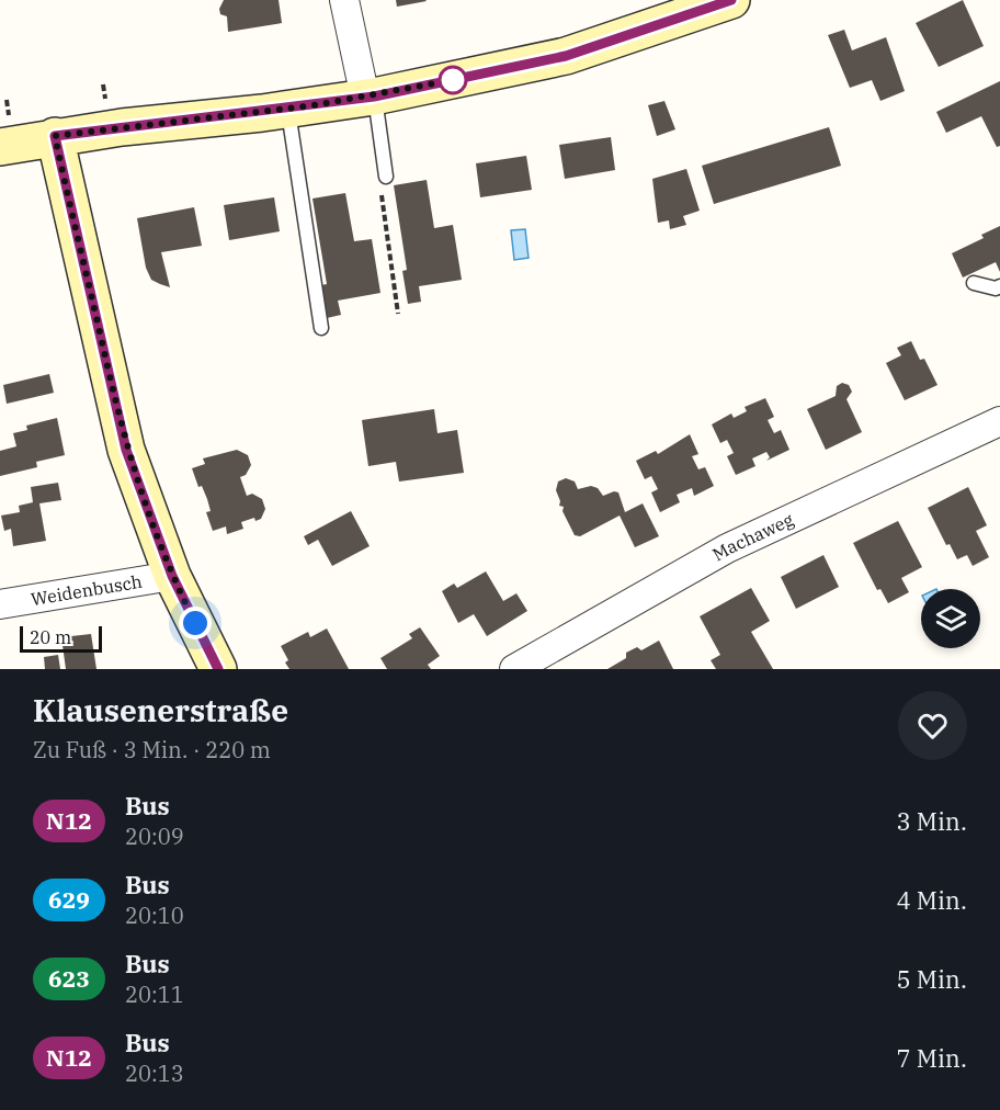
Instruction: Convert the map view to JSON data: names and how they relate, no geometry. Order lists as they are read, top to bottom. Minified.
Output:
{"streets":{"street":["Machaweg","Weidenbusch"]},"lines":["bus line N12"],"scale_bar":"20 m","page":{"scale":"20 m","heading":["Klausenerstraße","Zu Fuß · 3 Min. · 220 m"],"list":[{"mark":"N12","name":"Bus","note":"20:09","value":"3 Min."},{"mark":"629","name":"Bus","note":"20:10","value":"4 Min."},{"mark":"623","name":"Bus","note":"20:11","value":"5 Min."},{"mark":"N12","name":"Bus","note":"20:13","value":"7 Min."}]}}
